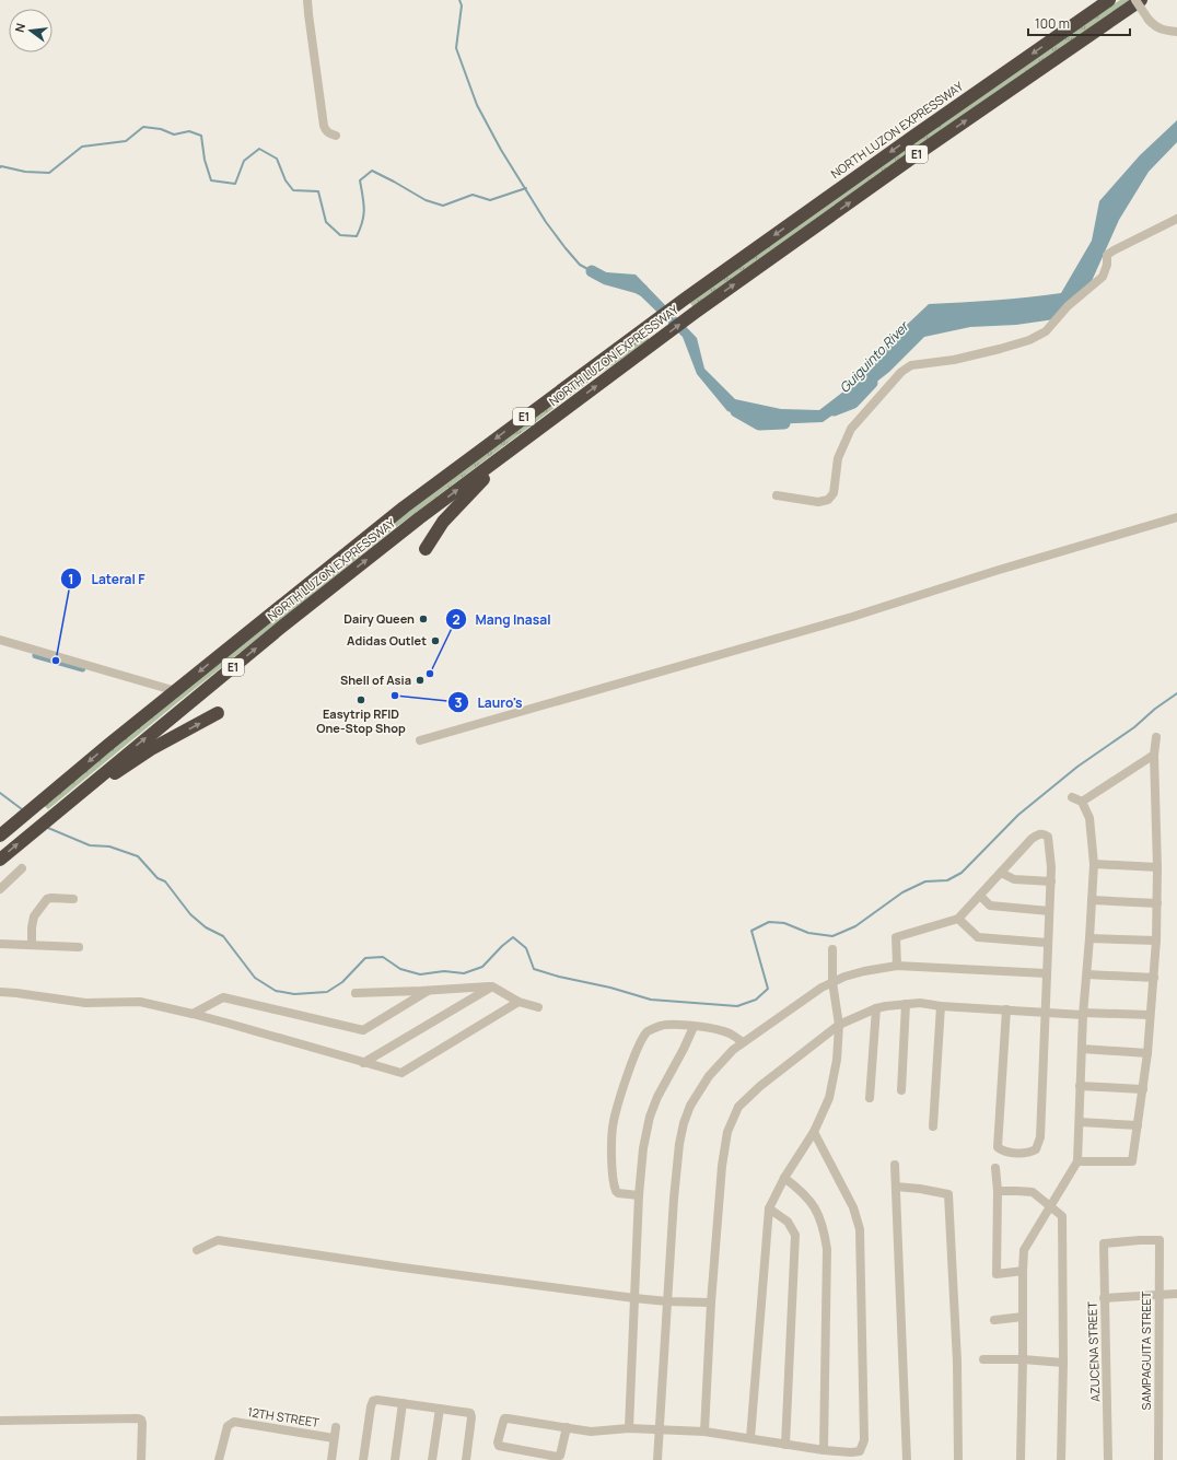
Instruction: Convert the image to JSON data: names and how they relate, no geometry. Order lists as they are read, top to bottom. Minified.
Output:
{"streets":{"highway":["NORTH LUZON EXPRESSWAY","E1"],"street":["SAMPAGUITA STREET","AZUCENA STREET","12TH STREET"]},"crossings":[["SAMPAGUITA STREET","AZUCENA STREET"]],"water":["Guiguinto River"],"places":["Dairy Queen","Adidas Outlet","Lateral F","Mang Inasal","Shell of Asia","Lauro's","Easytrip RFID One-Stop Shop"],"scale_bar":"100 m","north":"left"}
